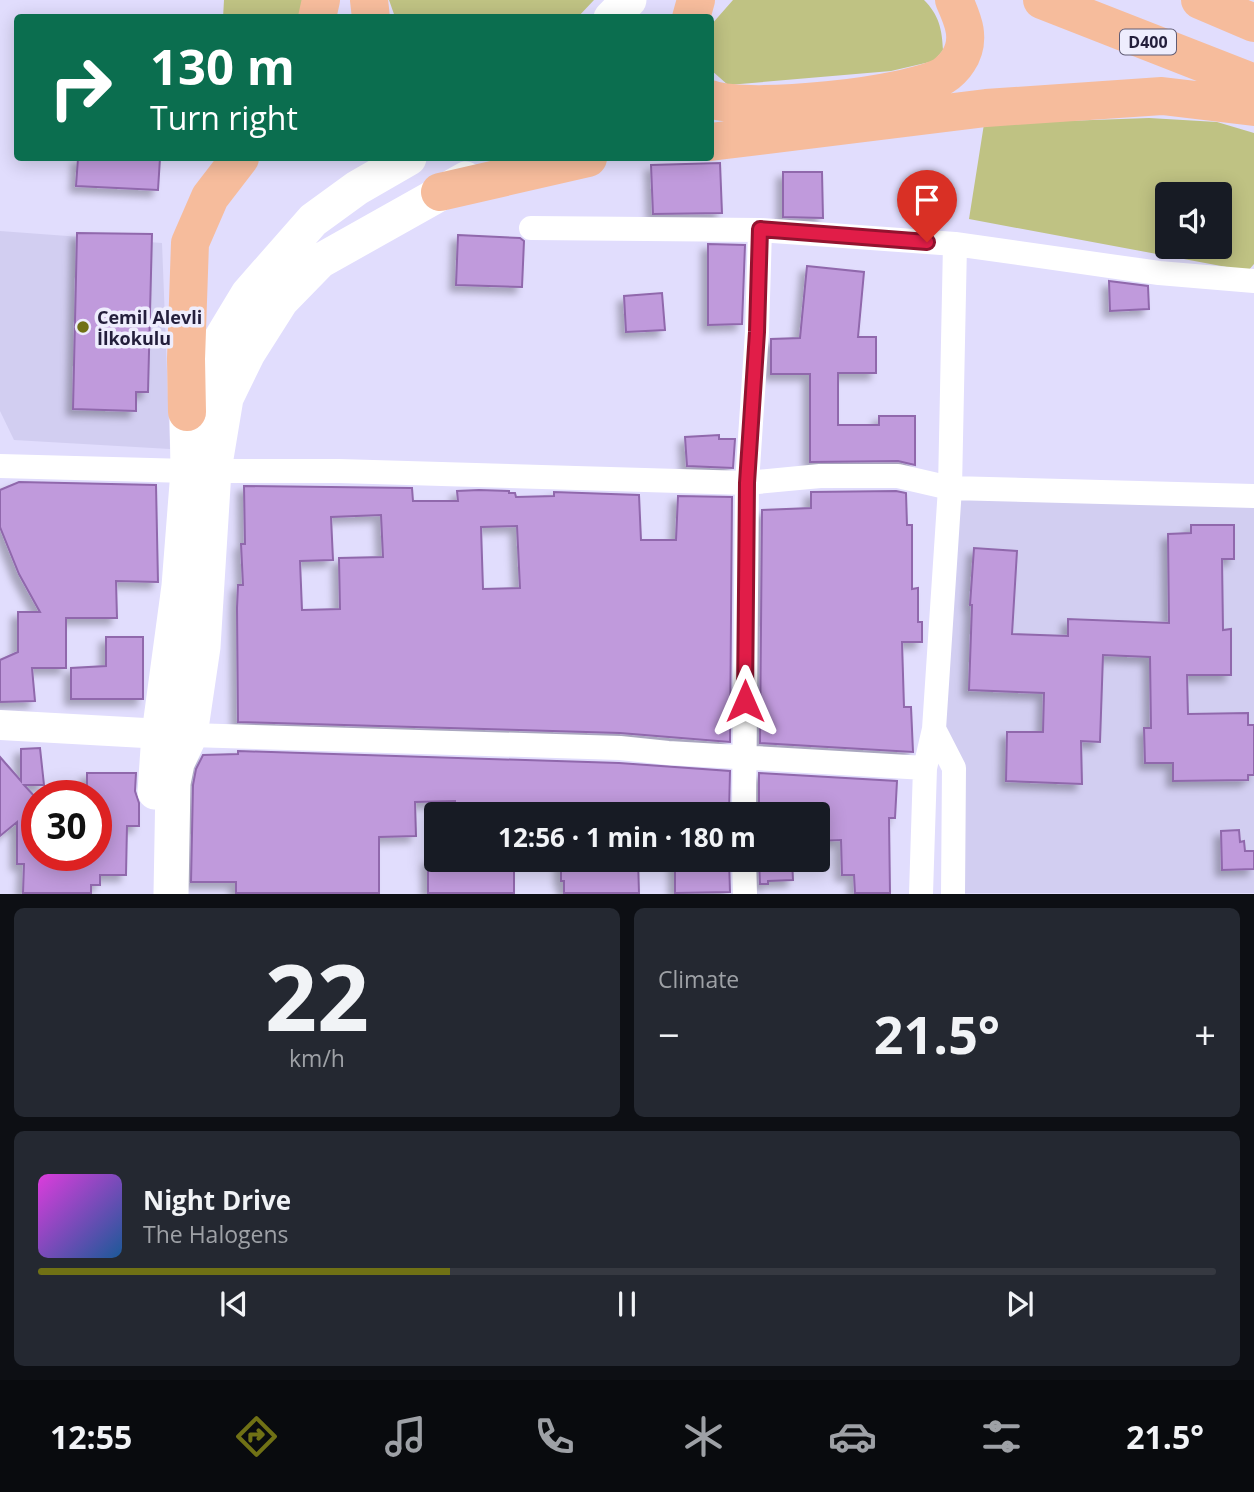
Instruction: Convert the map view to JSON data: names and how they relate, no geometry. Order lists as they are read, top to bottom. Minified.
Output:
{"streets":{"highway":["D400"]},"places":["Cemil Alevli İlkokulu"],"page":{"turn":["130 m","Turn right"],"limit":"30","trip":"12:56 · 1 min · 180 m","tile":[["22","km/h"],"Climate"],"heat":["−","21.5°","+"],"song":["Night Drive","The Halogens"],"tabs":["12:55","21.5°"]}}
